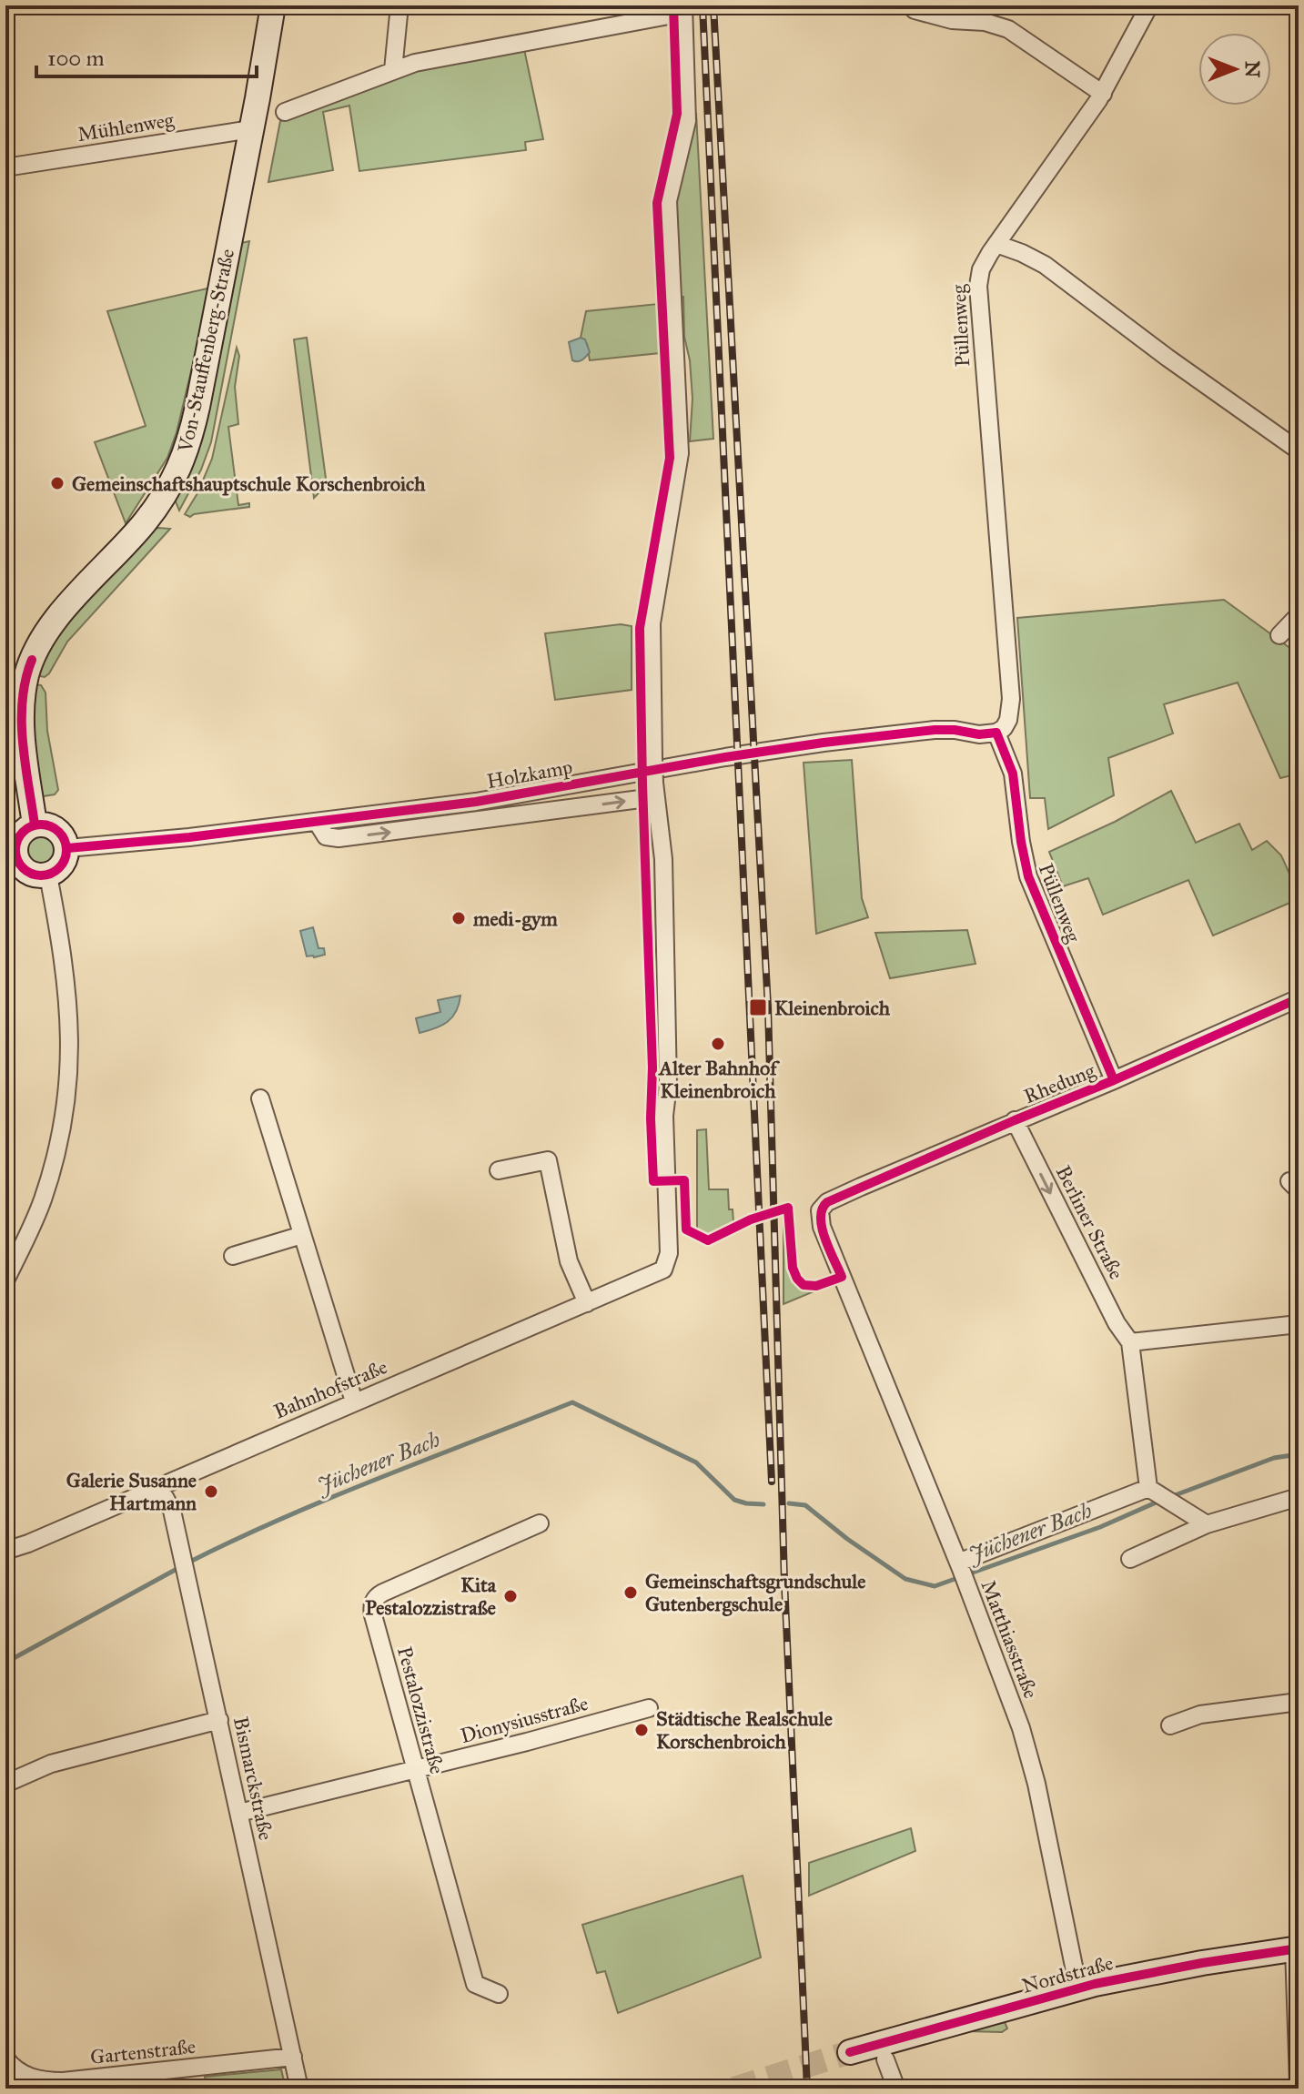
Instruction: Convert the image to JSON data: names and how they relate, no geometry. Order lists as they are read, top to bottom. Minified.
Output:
{"streets":{"street":["Mühlenweg","Püllenweg","Von-Stauffenberg-Straße","Holzkamp","Rhedung","Berliner Straße","Bahnhofstraße","Matthiasstraße","Pestalozzistraße","Dionysiusstraße","Bismarckstraße","Nordstraße","Gartenstraße"]},"crossings":[["Mühlenweg","Von-Stauffenberg-Straße"],["Püllenweg","Holzkamp"],["Püllenweg","Rhedung"],["Von-Stauffenberg-Straße","Holzkamp"],["Holzkamp","Bahnhofstraße"],["Rhedung","Berliner Straße"],["Rhedung","Matthiasstraße"],["Bahnhofstraße","Bismarckstraße"],["Matthiasstraße","Nordstraße"],["Pestalozzistraße","Dionysiusstraße"],["Dionysiusstraße","Bismarckstraße"],["Bismarckstraße","Gartenstraße"]],"one_way":["Berliner Straße"],"water":["Jüchener Bach"],"places":{"other":["Gemeinschaftshauptschule Korschenbroich","medi-gym","Alter Bahnhof Kleinenbroich","Galerie Susanne Hartmann","Gemeinschaftsgrundschule Gutenbergschule","Kita Pestalozzistraße","Städtische Realschule Korschenbroich"],"transit":["Kleinenbroich"]},"scale_bar":"100 m","north":"right"}
